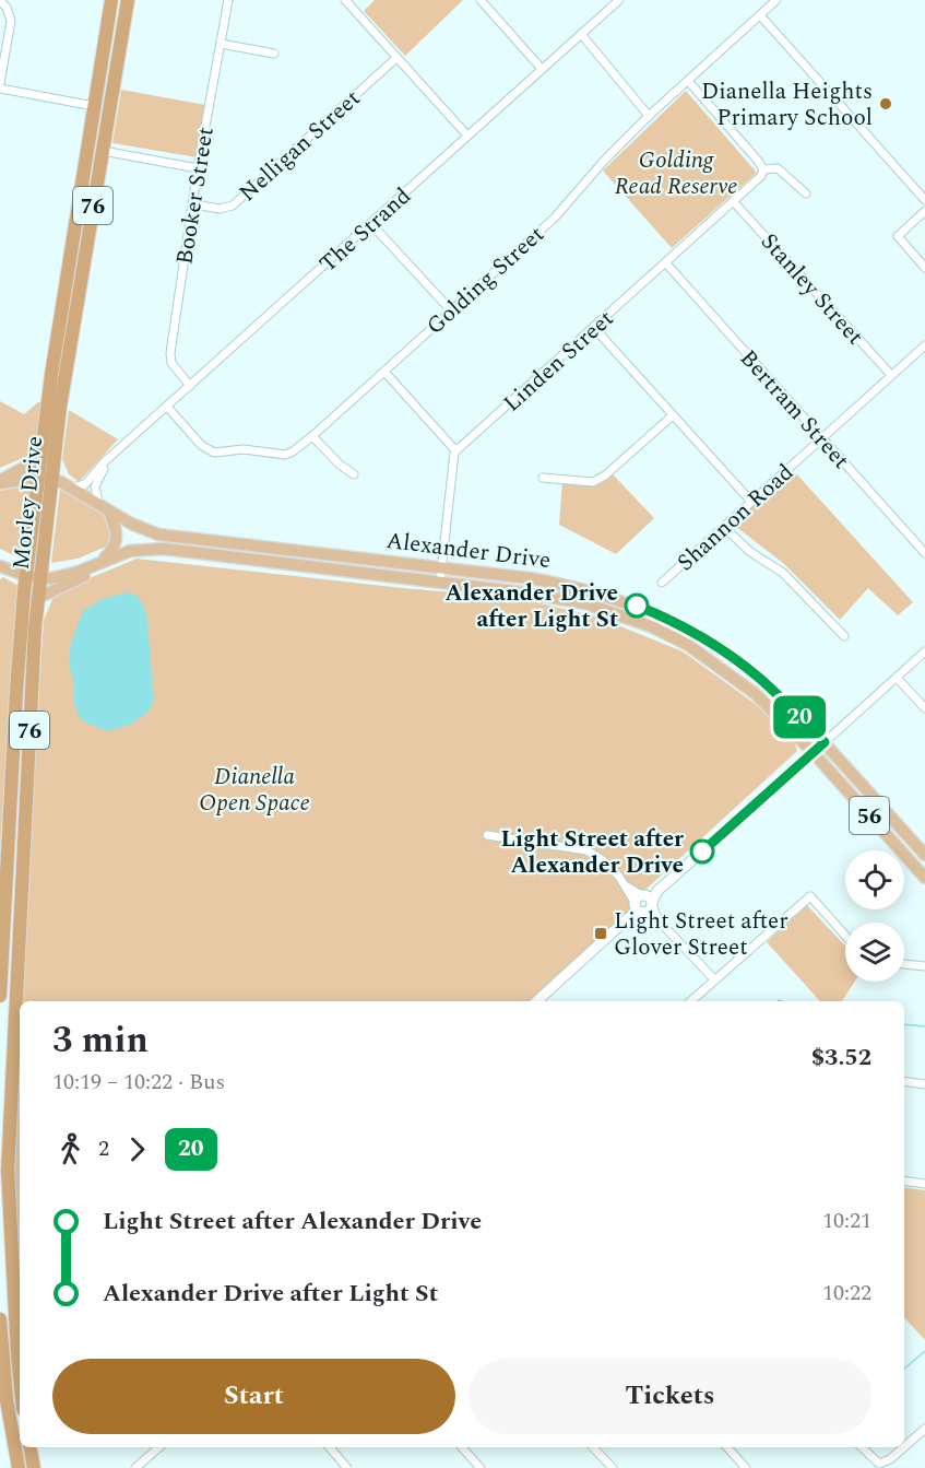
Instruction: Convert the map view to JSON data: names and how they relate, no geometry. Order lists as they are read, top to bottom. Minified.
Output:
{"streets":{"highway":["76","Morley Drive"],"main road":["Alexander Drive","56"],"street":["Nelligan Street","Booker Street","The Strand","Golding Street","Stanley Street","Linden Street","Bertram Street","Shannon Road"]},"crossings":[["Nelligan Street","Booker Street"],["Booker Street","The Strand"],["The Strand","Golding Street"],["The Strand","Alexander Drive"],["Stanley Street","Linden Street"],["Stanley Street","Shannon Road"],["Linden Street","Bertram Street"],["Bertram Street","Shannon Road"],["Morley Drive","Alexander Drive"],["Morley Drive","56"],["Alexander Drive","56"]],"parks":["Golding Read Reserve","Dianella Open Space"],"places":{"other":["Dianella Heights Primary School","Alexander Drive after Light St","Light Street after Alexander Drive"],"transit":["Light Street after Glover Street"]},"lines":["bus line 20"],"page":{"on_map":"20","heading":["3 min","10:19 – 10:22 · Bus","$3.52"],"legs":["2","20"],"list":[{"name":"Light Street after Alexander Drive","value":"10:21"},{"name":"Alexander Drive after Light St","value":"10:22"}],"buttons":["Start","Tickets"]}}
